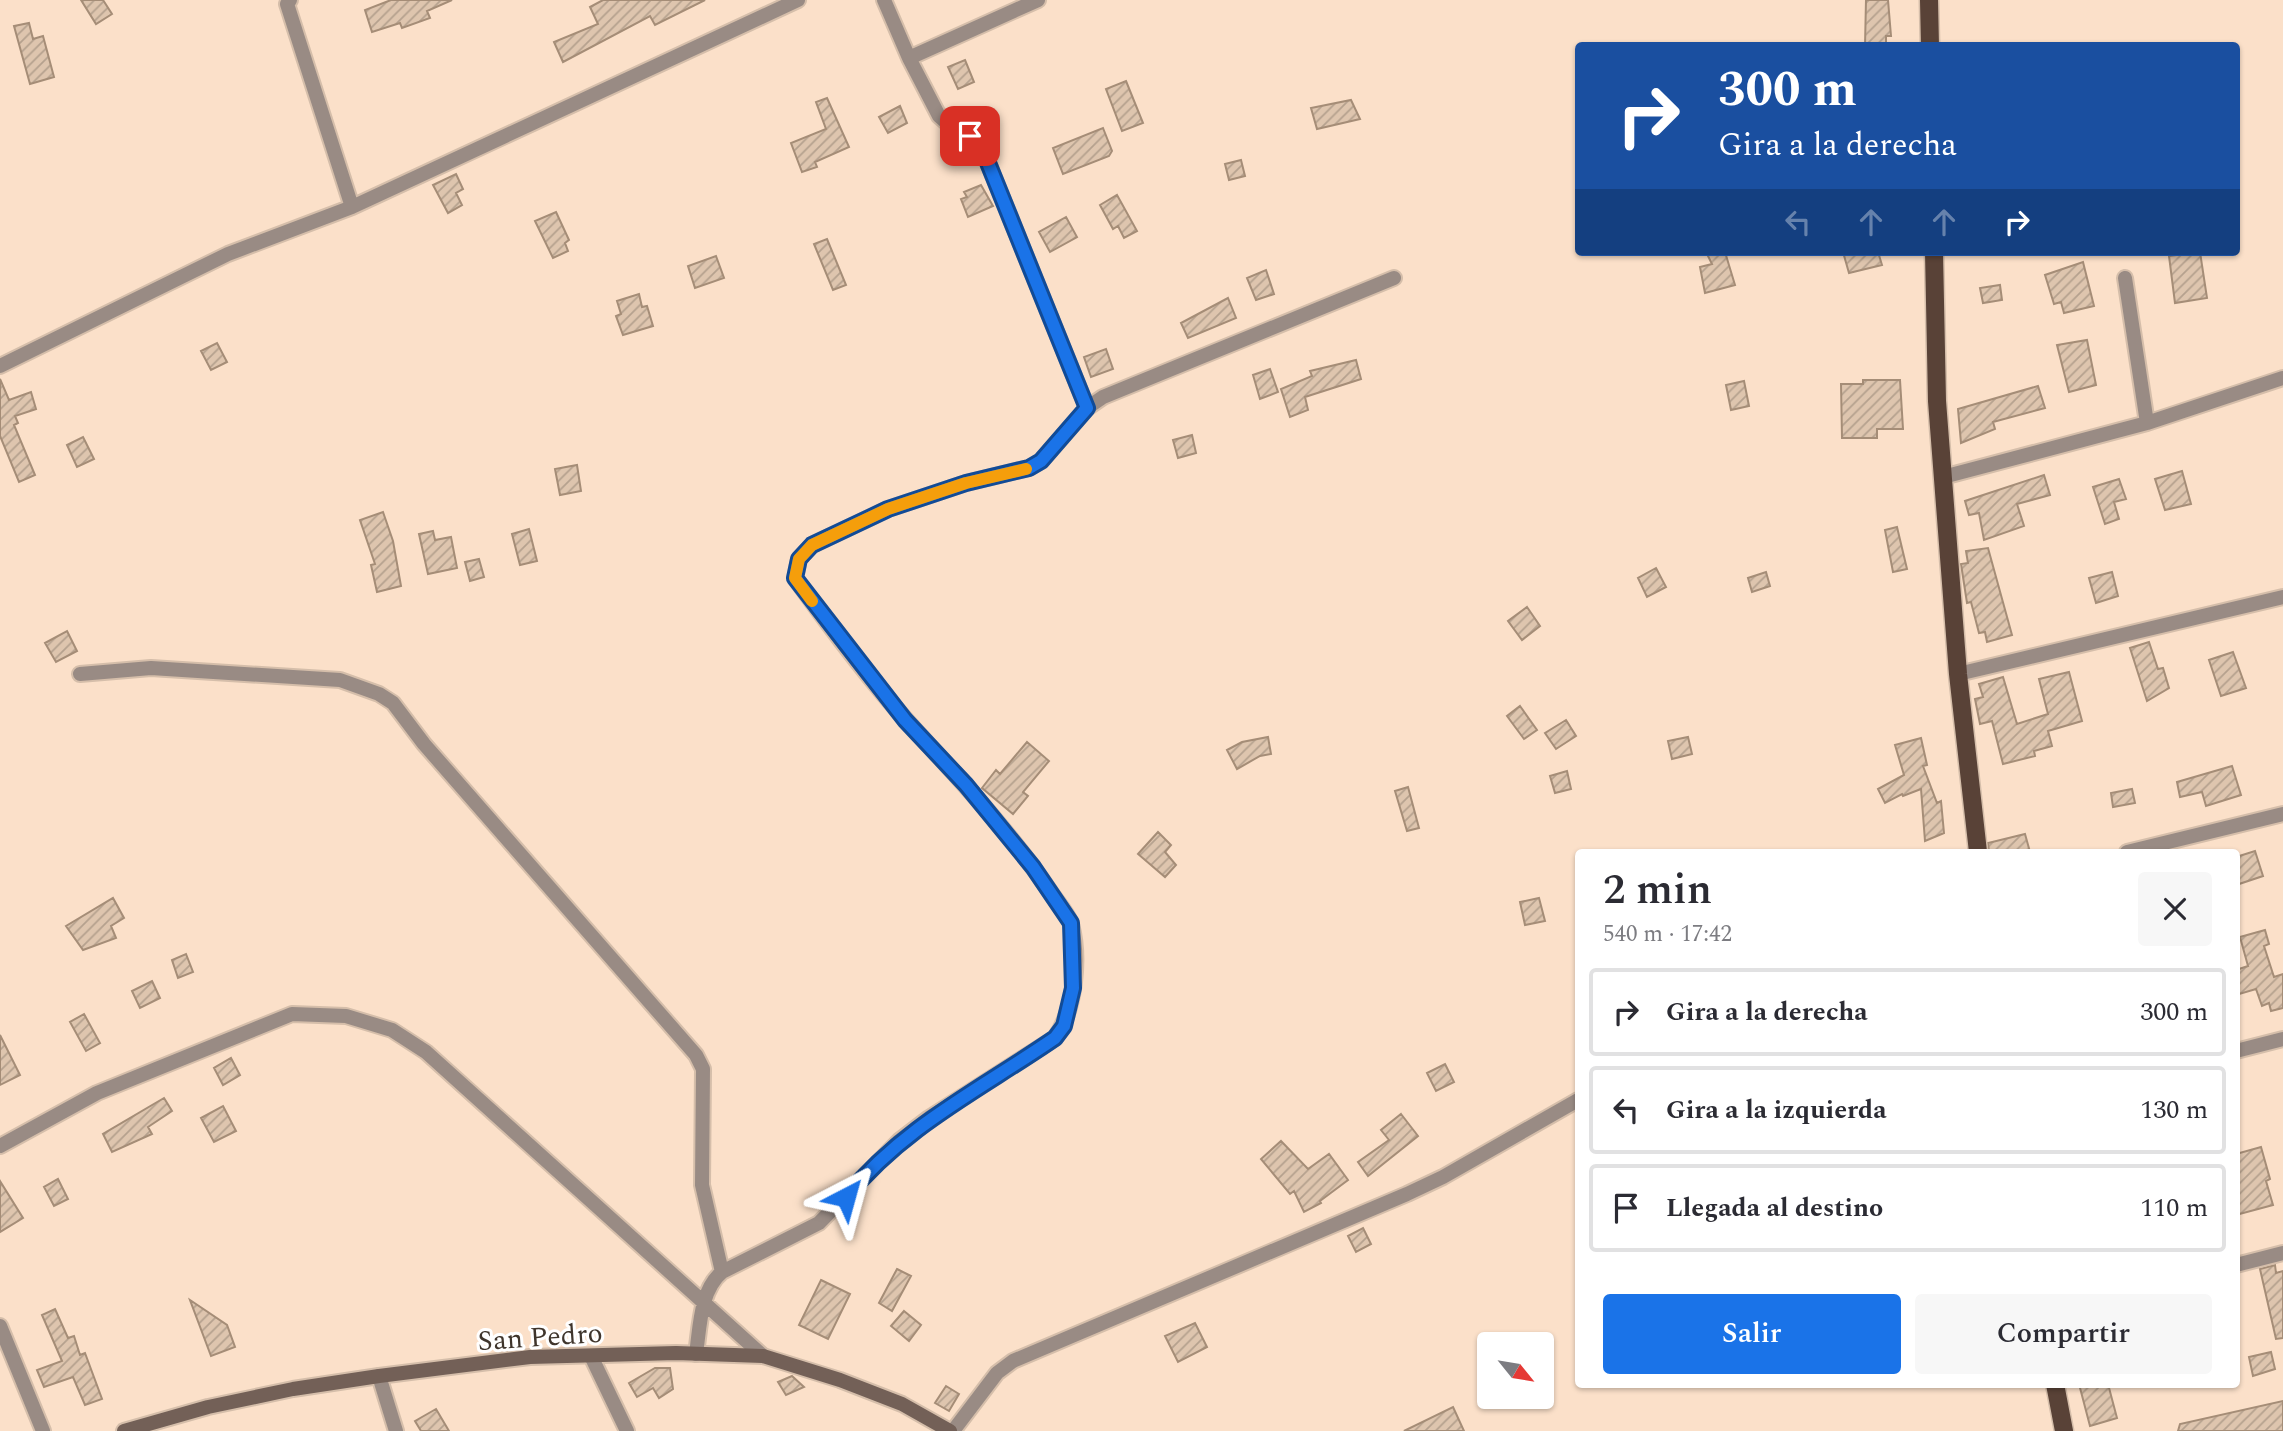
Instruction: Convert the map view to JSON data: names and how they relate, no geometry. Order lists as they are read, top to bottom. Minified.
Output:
{"streets":{"street":["San Pedro"]},"north":"bottom right","page":{"turn":["300 m","Gira a la derecha"],"heading":["2 min","540 m · 17:42"],"list":[{"name":"Gira a la derecha","value":"300 m"},{"name":"Gira a la izquierda","value":"130 m"},{"name":"Llegada al destino","value":"110 m"}],"buttons":["Salir","Compartir"]}}
